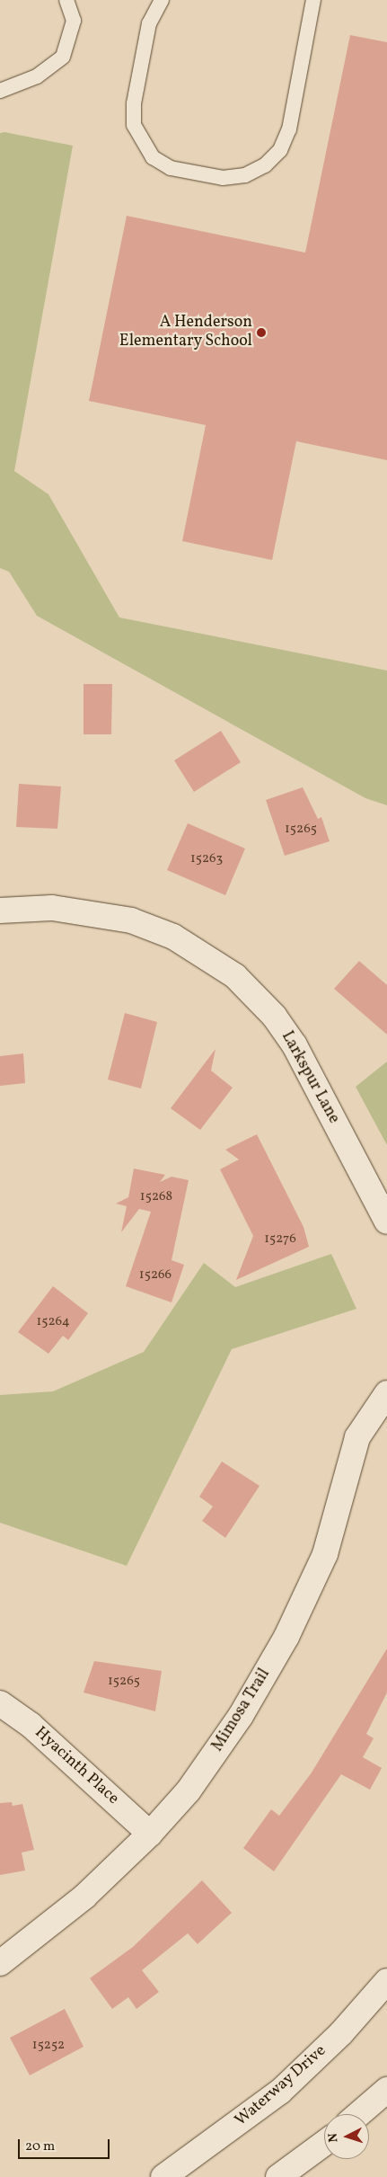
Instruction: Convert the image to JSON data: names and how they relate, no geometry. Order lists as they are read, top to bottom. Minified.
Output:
{"streets":{"street":["Larkspur Lane","Mimosa Trail","Hyacinth Place","Waterway Drive"]},"crossings":[["Mimosa Trail","Hyacinth Place"]],"places":["A Henderson Elementary School"],"house_numbers":["15265","15263","15268","15276","15266","15264","15265","15252"],"scale_bar":"20 m","north":"left"}
